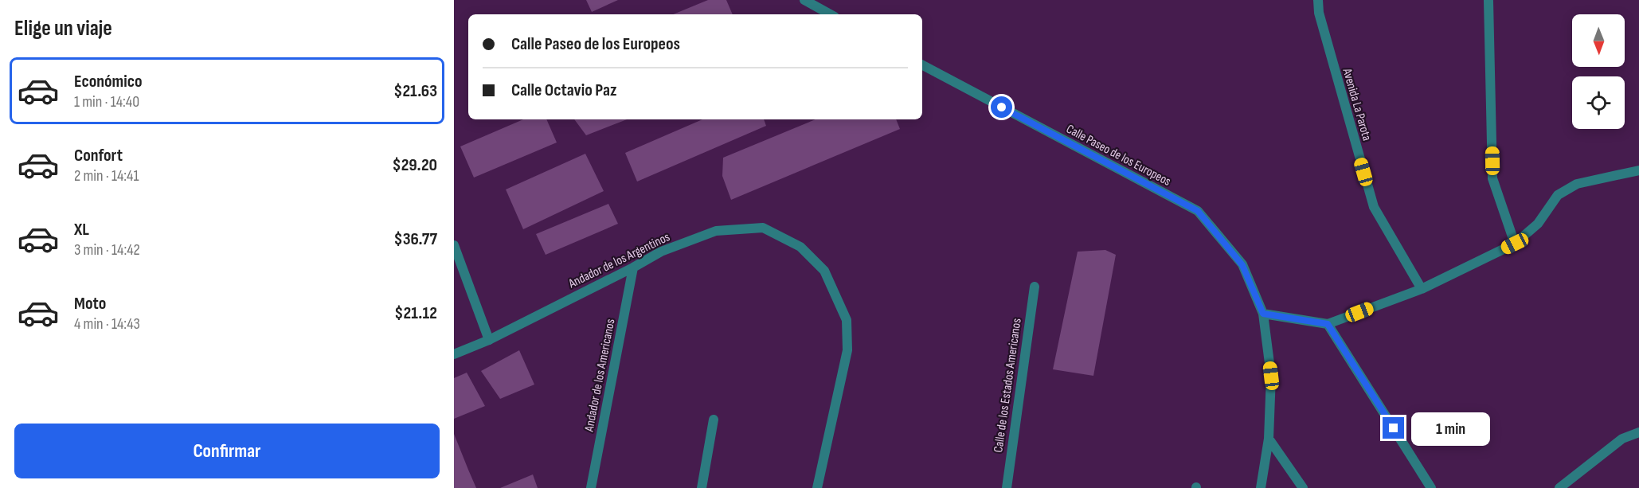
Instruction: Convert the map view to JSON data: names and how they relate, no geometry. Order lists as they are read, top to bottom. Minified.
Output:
{"streets":{"street":["Avenida La Parota","Calle Paseo de los Europeos","Andador de los Argentinos","Andador de los Americanos","Calle de los Estados Americanos"]},"crossings":[["Andador de los Argentinos","Andador de los Americanos"]],"north":"bottom","page":{"heading":"Elige un viaje","banner":["Calle Paseo de los Europeos","Calle Octavio Paz"],"list":[{"name":"Económico","note":"1 min · 14:40","value":"$21.63"},{"name":"Confort","note":"2 min · 14:41","value":"$29.20"},{"name":"XL","note":"3 min · 14:42","value":"$36.77"},{"name":"Moto","note":"4 min · 14:43","value":"$21.12"}],"bubble":"1 min","buttons":"Confirmar"}}
